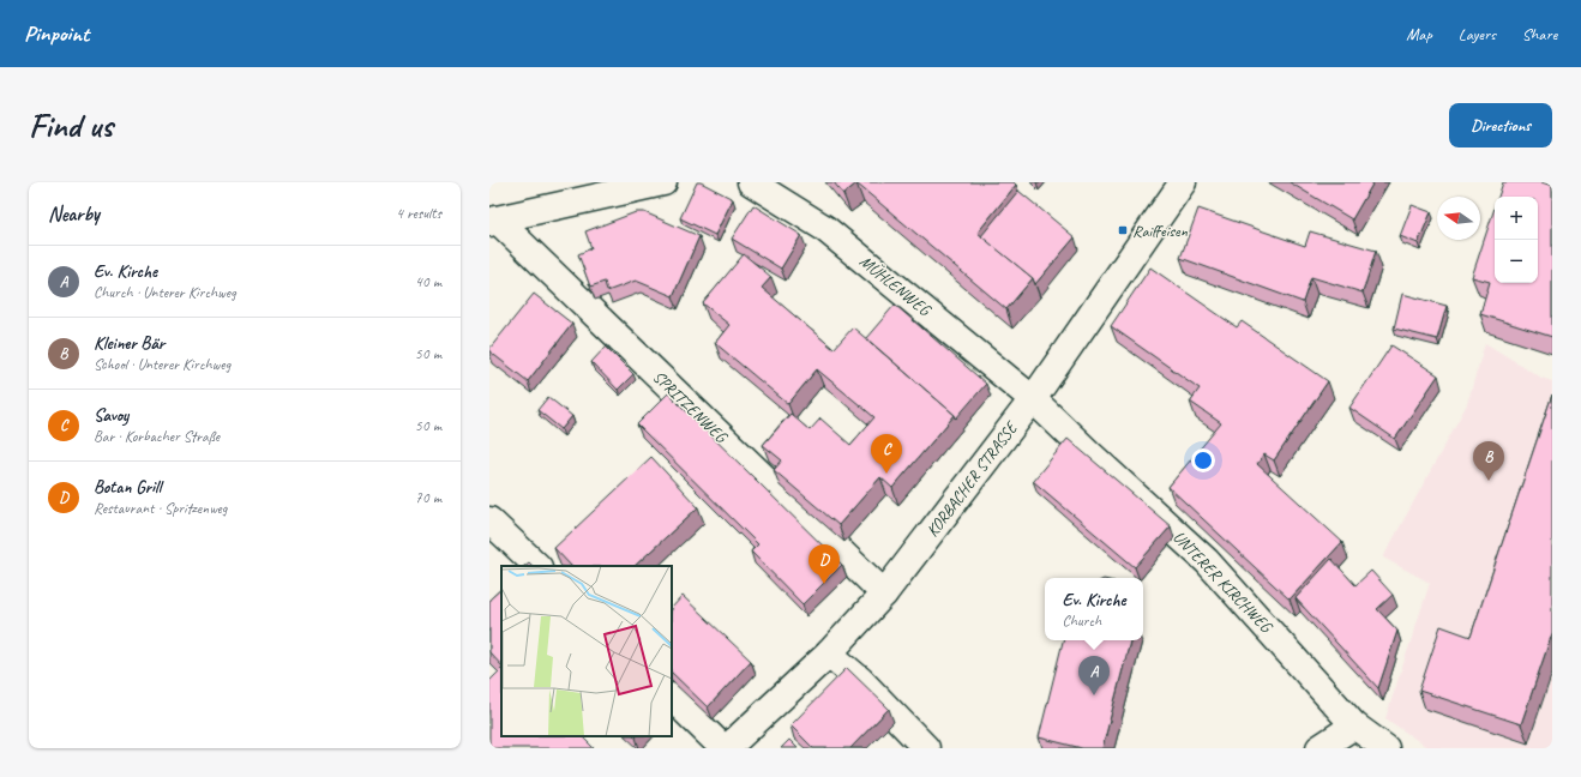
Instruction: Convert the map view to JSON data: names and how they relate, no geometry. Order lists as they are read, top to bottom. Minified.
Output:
{"streets":{"street":["MÜHLENWEG","SPRITZENWEG","KORBACHER STRASSE","UNTERER KIRCHWEG"]},"crossings":[["MÜHLENWEG","KORBACHER STRASSE"],["MÜHLENWEG","UNTERER KIRCHWEG"],["SPRITZENWEG","KORBACHER STRASSE"],["KORBACHER STRASSE","UNTERER KIRCHWEG"]],"places":{"transit":["Raiffeisen"]},"north":"left","page":{"header":"Pinpoint","nav":["Map","Layers","Share"],"buttons":"Directions","title":"Find us","heading":["Nearby","4 results"],"map_buttons":["+","−"],"list":[{"mark":"A","name":"Ev. Kirche","note":"Church · Unterer Kirchweg","value":"40 m"},{"mark":"B","name":"Kleiner Bär","note":"School · Unterer Kirchweg","value":"50 m"},{"mark":"C","name":"Savoy","note":"Bar · Korbacher Straße","value":"50 m"},{"mark":"D","name":"Botan Grill","note":"Restaurant · Spritzenweg","value":"70 m"}],"pins":["C","B","D","A"],"popup":["Ev. Kirche","Church"]}}
